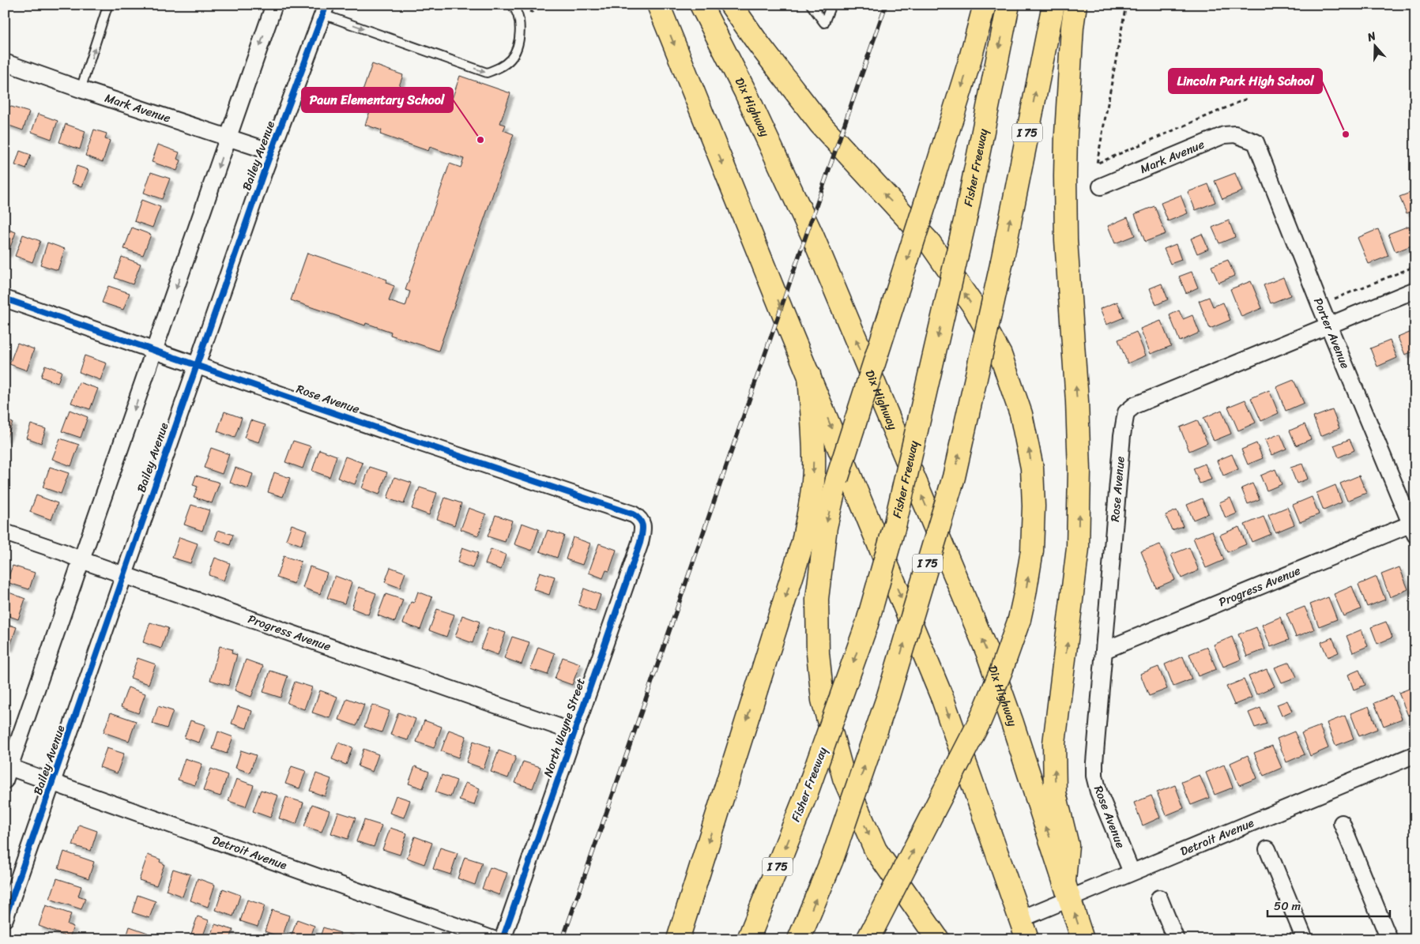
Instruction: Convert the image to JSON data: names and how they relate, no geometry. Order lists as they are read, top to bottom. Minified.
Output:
{"streets":{"main road":["Dix Highway","I 75","Fisher Freeway"],"street":["Mark Avenue","Bailey Avenue","Porter Avenue","Rose Avenue","Progress Avenue","North Wayne Street","Detroit Avenue"]},"crossings":[["Dix Highway","Detroit Avenue"],["Mark Avenue","Bailey Avenue"],["Mark Avenue","Porter Avenue"],["Bailey Avenue","Rose Avenue"],["Bailey Avenue","Progress Avenue"],["Bailey Avenue","Detroit Avenue"],["Porter Avenue","Rose Avenue"],["Porter Avenue","Progress Avenue"],["Rose Avenue","Progress Avenue"],["Rose Avenue","North Wayne Street"],["Rose Avenue","Detroit Avenue"],["Progress Avenue","North Wayne Street"]],"places":["Lincoln Park High School","Paun Elementary School"],"scale_bar":"50 m","north":"top"}
